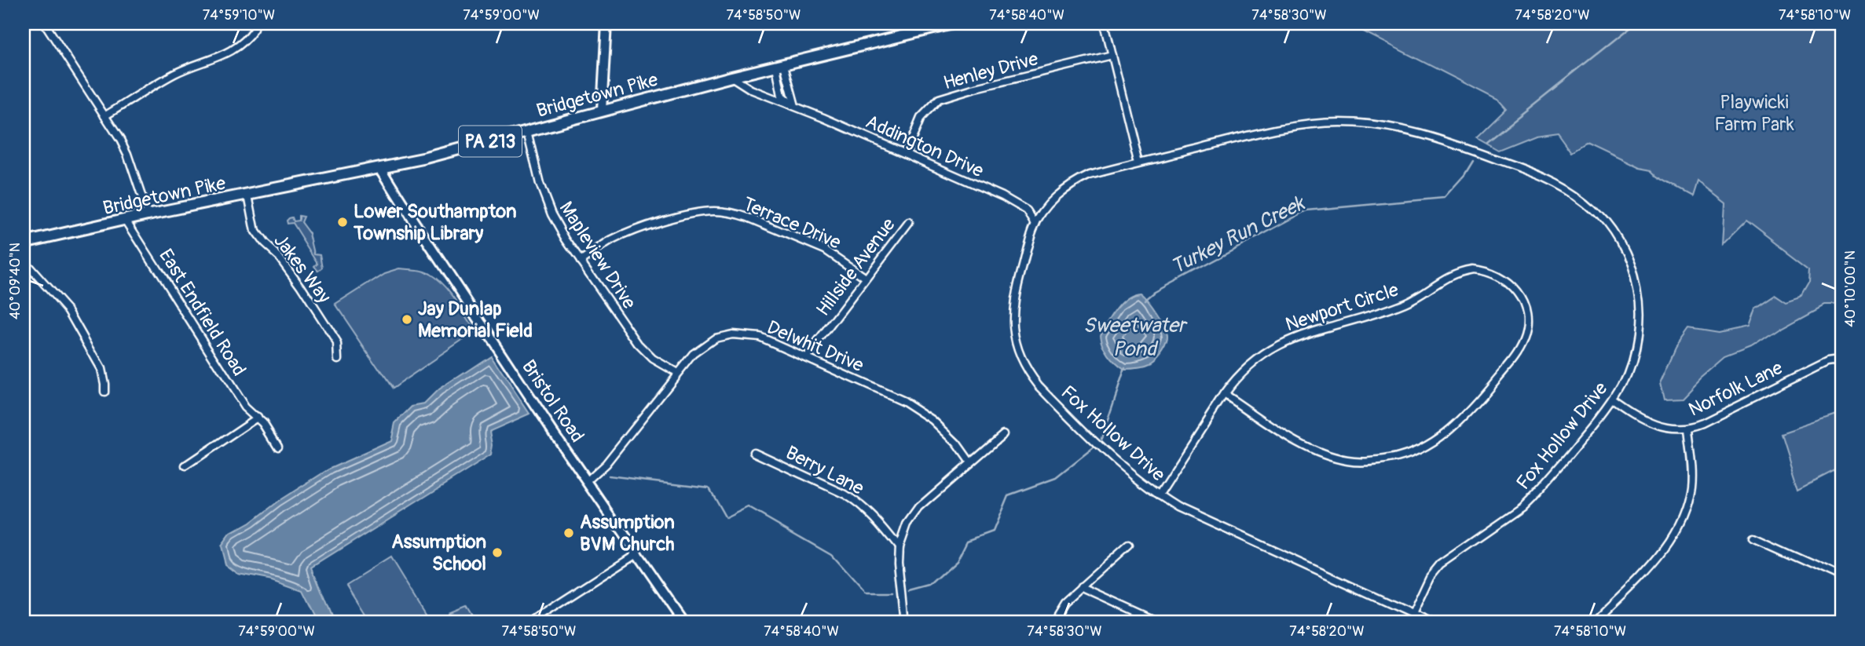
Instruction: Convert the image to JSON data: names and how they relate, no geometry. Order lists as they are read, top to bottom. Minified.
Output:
{"streets":{"main road":["Bridgetown Pike","PA 213","Bristol Road"],"street":["Henley Drive","Addington Drive","Terrace Drive","Mapleview Drive","Hillside Avenue","Jakes Way","Newport Circle","East Endfield Road","Delwhit Drive","Norfolk Lane","Fox Hollow Drive","Berry Lane"]},"crossings":[["Henley Drive","Addington Drive"],["Bridgetown Pike","Addington Drive"],["Bridgetown Pike","Mapleview Drive"],["Bridgetown Pike","Jakes Way"],["Bridgetown Pike","East Endfield Road"],["Bridgetown Pike","Bristol Road"],["Addington Drive","Fox Hollow Drive"],["Terrace Drive","Mapleview Drive"],["Terrace Drive","Hillside Avenue"],["Mapleview Drive","Delwhit Drive"],["Hillside Avenue","Delwhit Drive"],["Newport Circle","Fox Hollow Drive"],["Delwhit Drive","Bristol Road"],["Norfolk Lane","Fox Hollow Drive"]],"water":["Turkey Run Creek","Sweetwater Pond"],"parks":["Playwicki Farm Park"],"places":["Lower Southampton Township Library","Jay Dunlap Memorial Field","Assumption BVM Church","Assumption School"],"coordinates":["74°59'10\"W","74°59'00\"W","74°58'50\"W","74°58'40\"W","74°58'30\"W","74°58'20\"W","74°58'10\"W","40°09'40\"N","40°10'00\"N"]}
